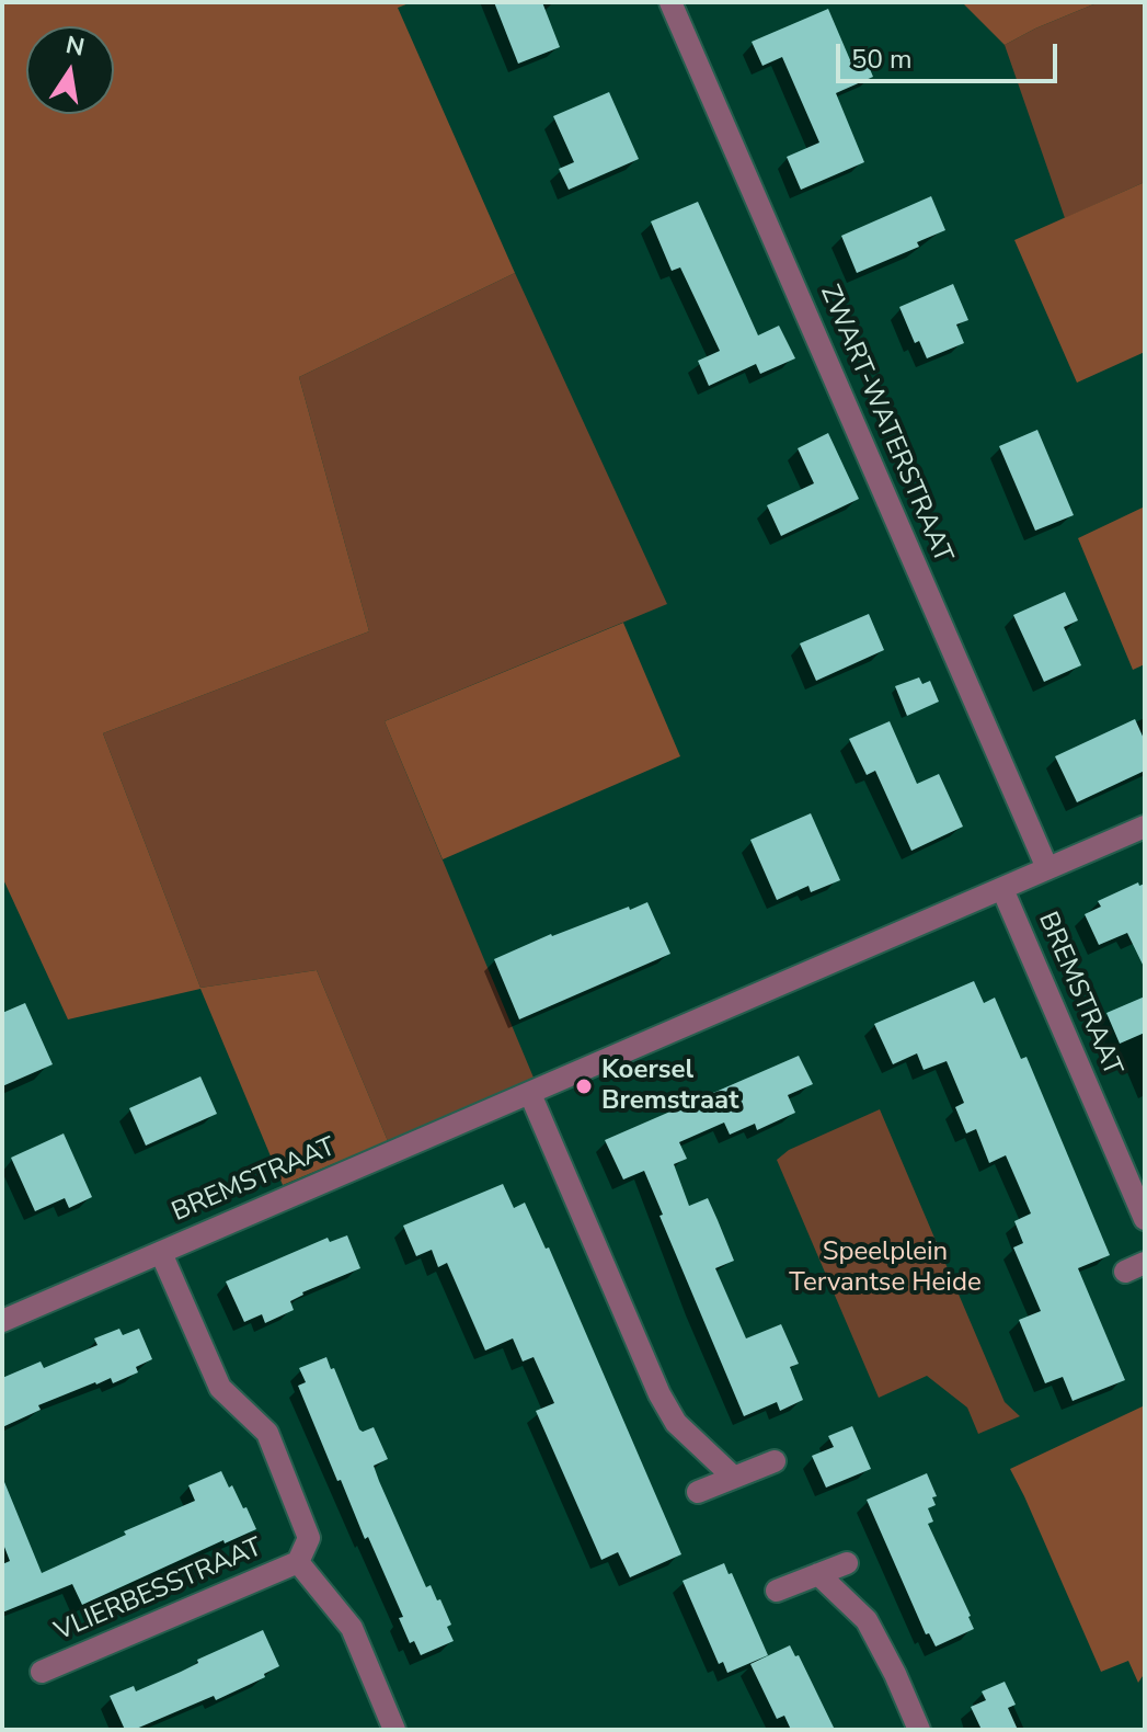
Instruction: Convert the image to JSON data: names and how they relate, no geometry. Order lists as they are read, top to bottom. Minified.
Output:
{"streets":{"street":["ZWART-WATERSTRAAT","BREMSTRAAT","VLIERBESSTRAAT"]},"crossings":[["ZWART-WATERSTRAAT","BREMSTRAAT"],["BREMSTRAAT","VLIERBESSTRAAT"]],"parks":["Speelplein Tervantse Heide"],"places":["Koersel Bremstraat"],"scale_bar":"50 m","north":"top"}
